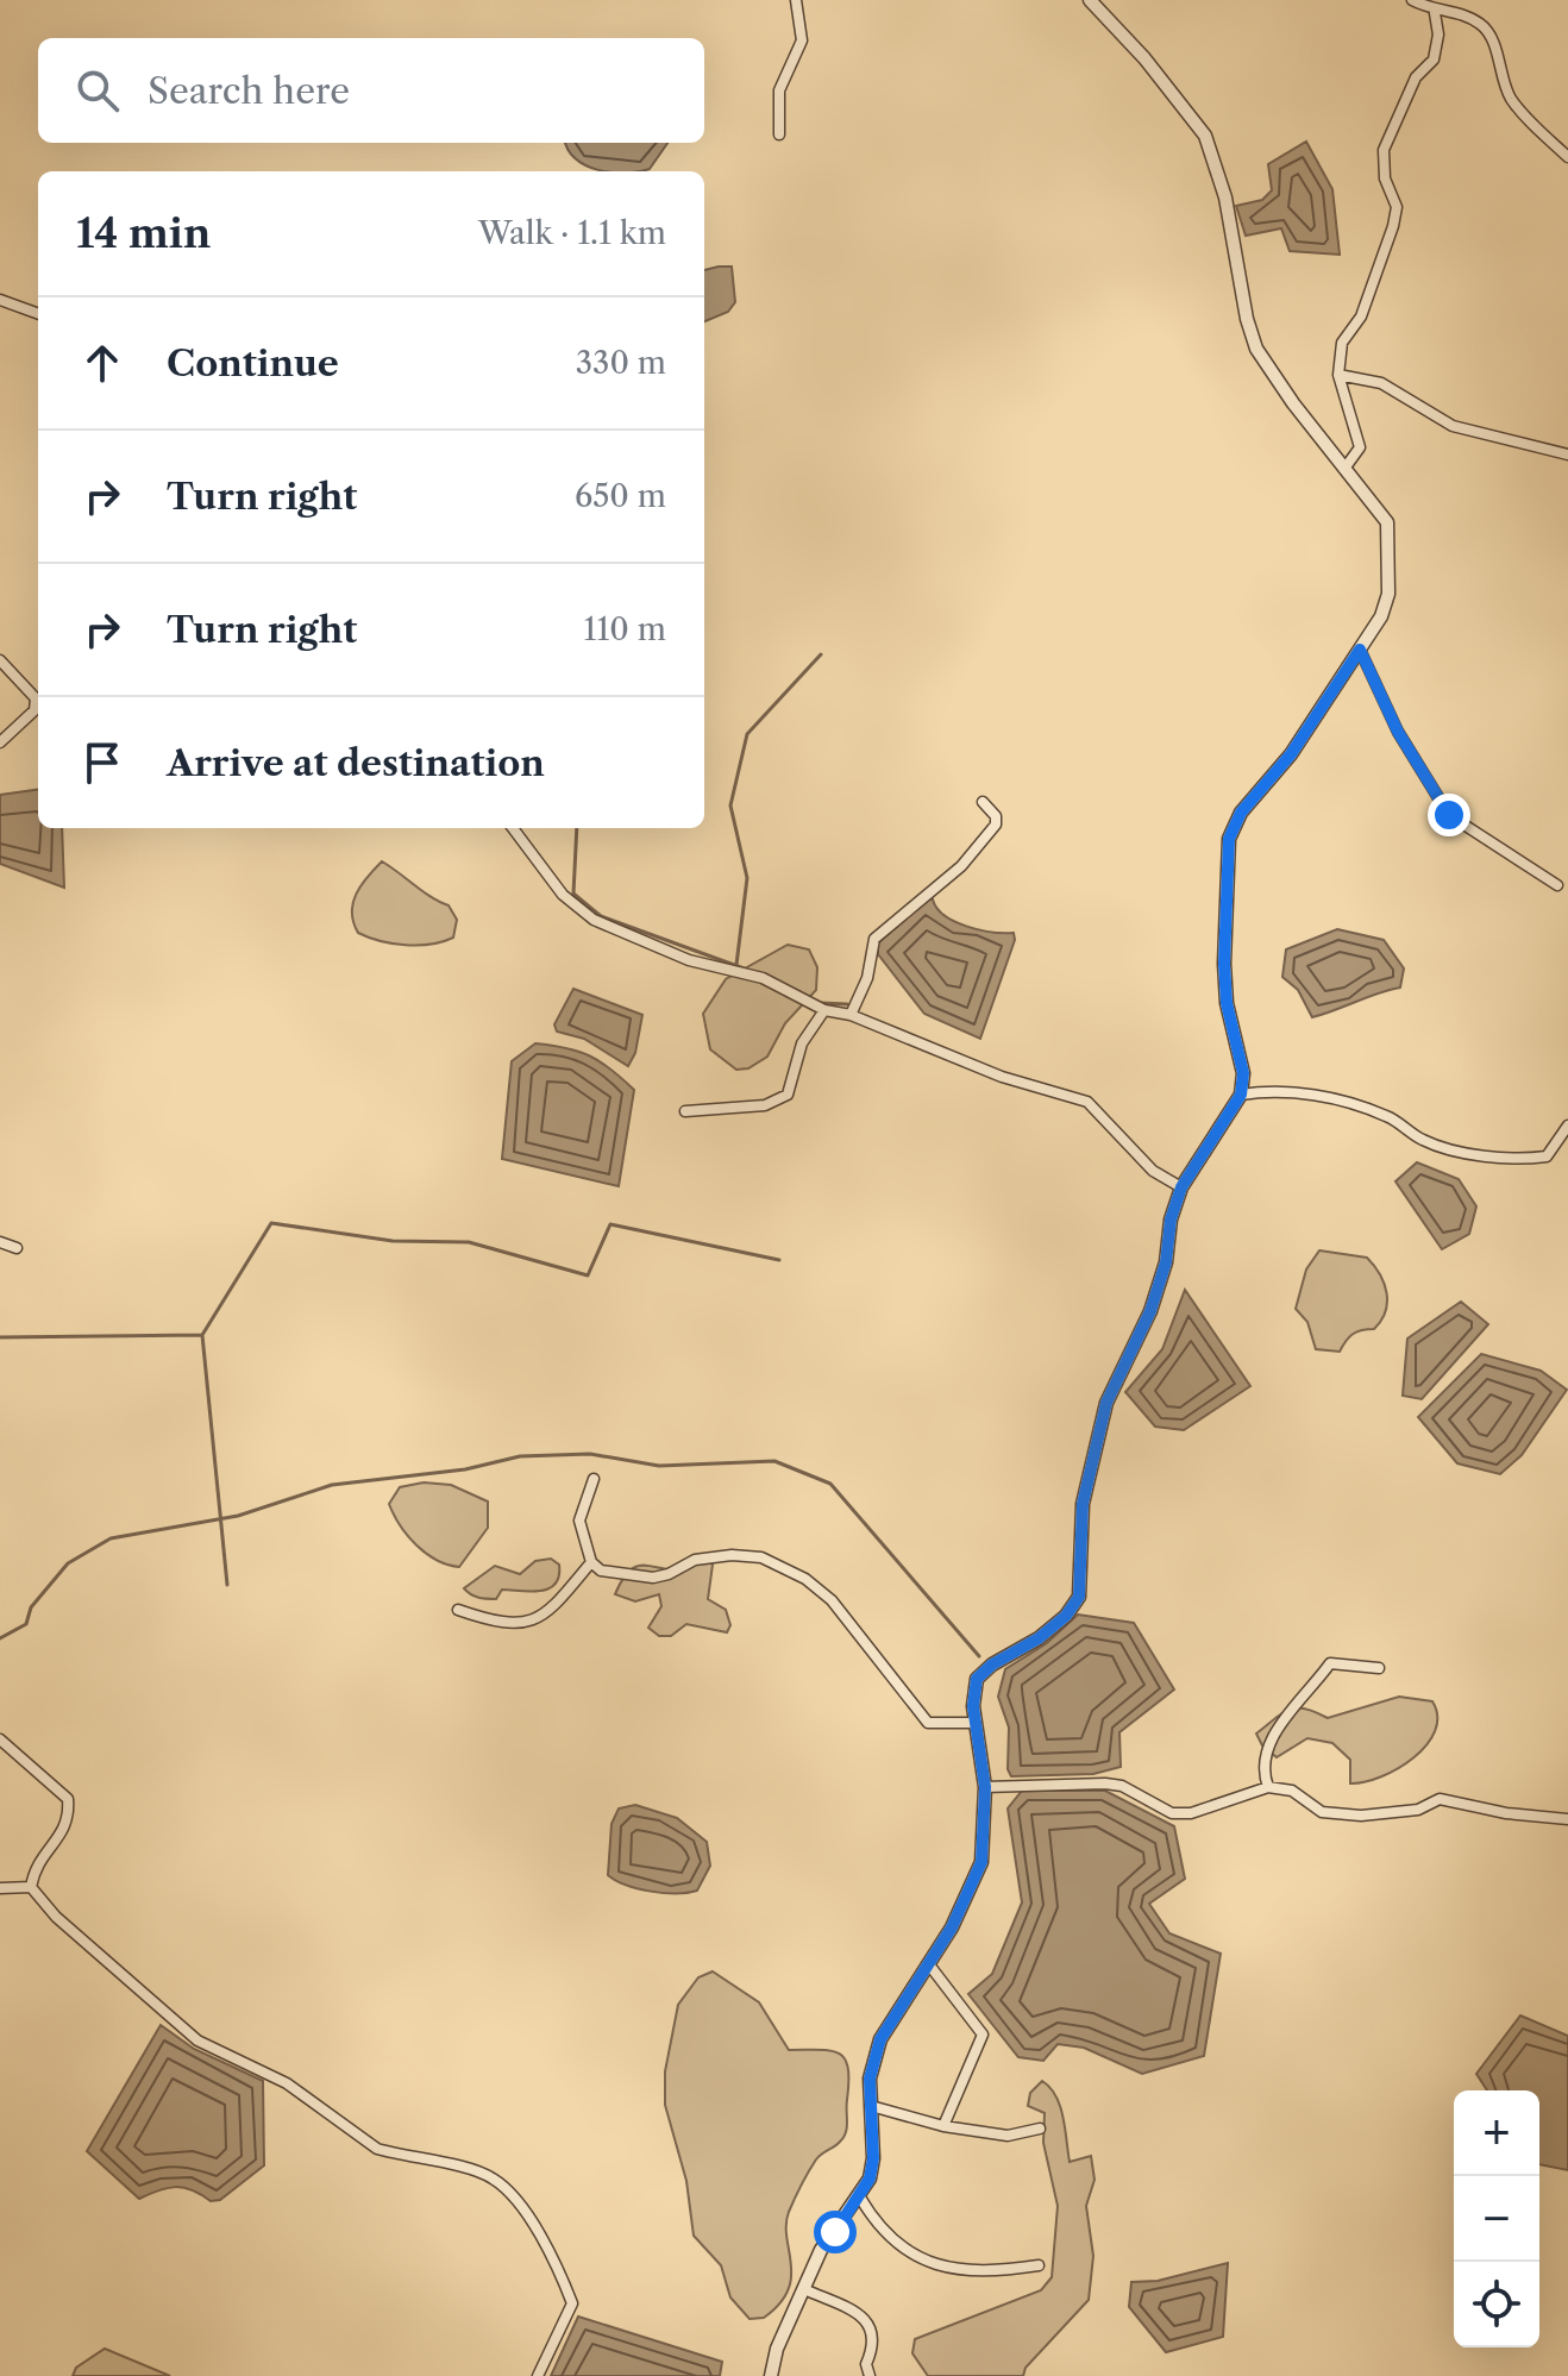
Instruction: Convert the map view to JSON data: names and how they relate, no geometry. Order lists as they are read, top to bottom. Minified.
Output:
{"page":{"search":"Search here","heading":["14 min","Walk · 1.1 km"],"list":[["Continue","330 m"],["Turn right","650 m"],["Turn right","110 m"],"Arrive at destination"],"map_buttons":["+","−"]}}
